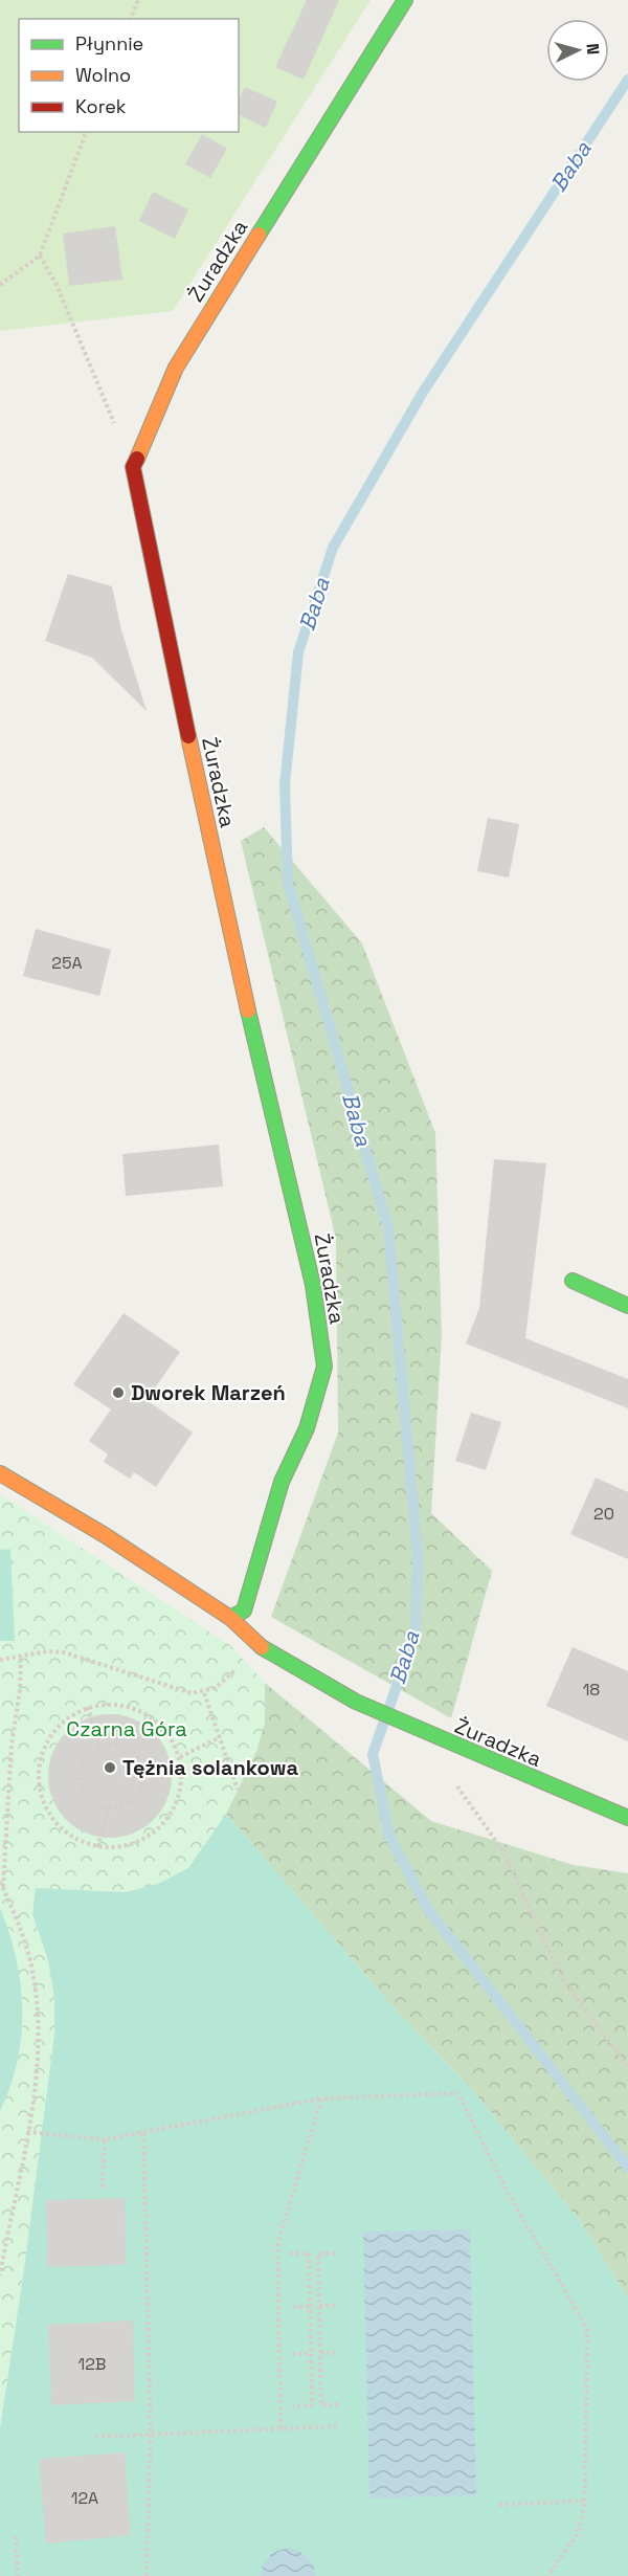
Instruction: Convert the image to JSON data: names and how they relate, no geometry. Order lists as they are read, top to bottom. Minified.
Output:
{"streets":{"street":["Żuradzka"]},"water":["Baba"],"parks":["Czarna Góra"],"places":["Dworek Marzeń","Tężnia solankowa"],"house_numbers":["25A","20","18","12B","12A"],"legend":["Płynnie","Wolno","Korek"],"north":"right"}
